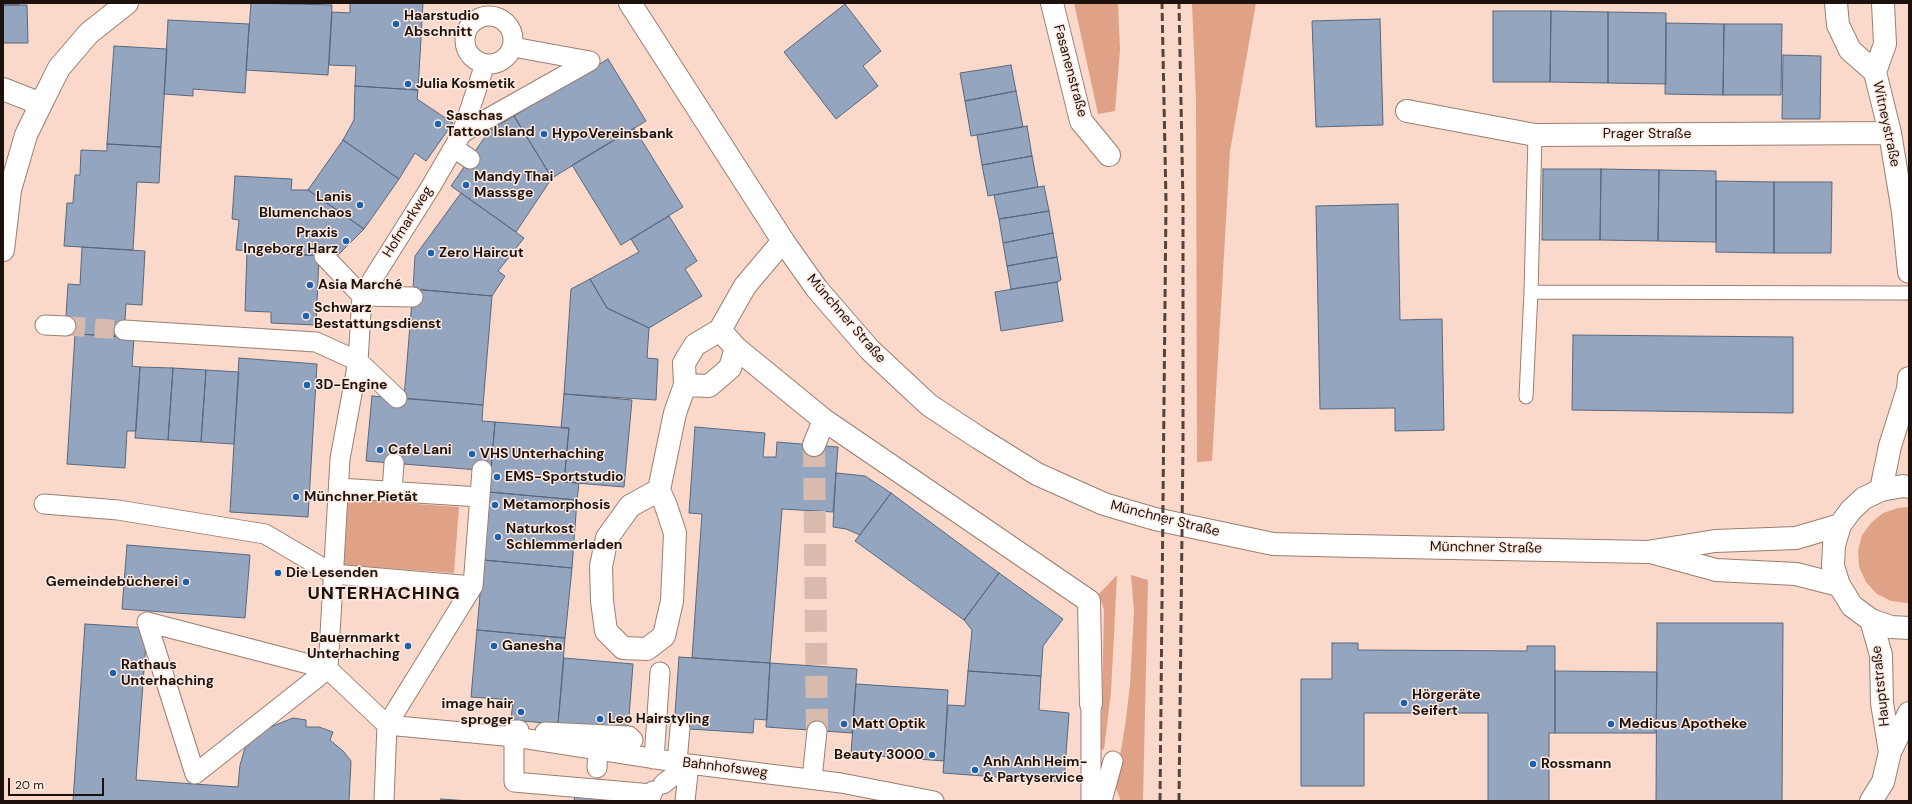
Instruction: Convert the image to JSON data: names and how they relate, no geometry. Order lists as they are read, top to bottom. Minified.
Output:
{"streets":{"street":["Fasanenstraße","Witneystraße","Prager Straße","Hofmarkweg","Münchner Straße","Hauptstraße","Bahnhofsweg"]},"crossings":[["Witneystraße","Prager Straße"]],"districts":["UNTERHACHING"],"places":["Haarstudio Abschnitt","Julia Kosmetik","Saschas Tattoo Island","HypoVereinsbank","Mandy Thai Masssge","Lanis Blumenchaos","Praxis Ingeborg Harz","Zero Haircut","Asia Marché","Schwarz Bestattungsdienst","3D-Engine","Cafe Lani","VHS Unterhaching","EMS-Sportstudio","Münchner Pietät","Metamorphosis","Naturkost Schlemmerladen","Die Lesenden","Gemeindebücherei","Bauernmarkt Unterhaching","Ganesha","Rathaus Unterhaching","Hörgeräte Seifert","image hair sproger","Leo Hairstyling","Matt Optik","Medicus Apotheke","Beauty 3000","Rossmann","Anh Anh Heim- & Partyservice"],"scale_bar":"20 m"}
